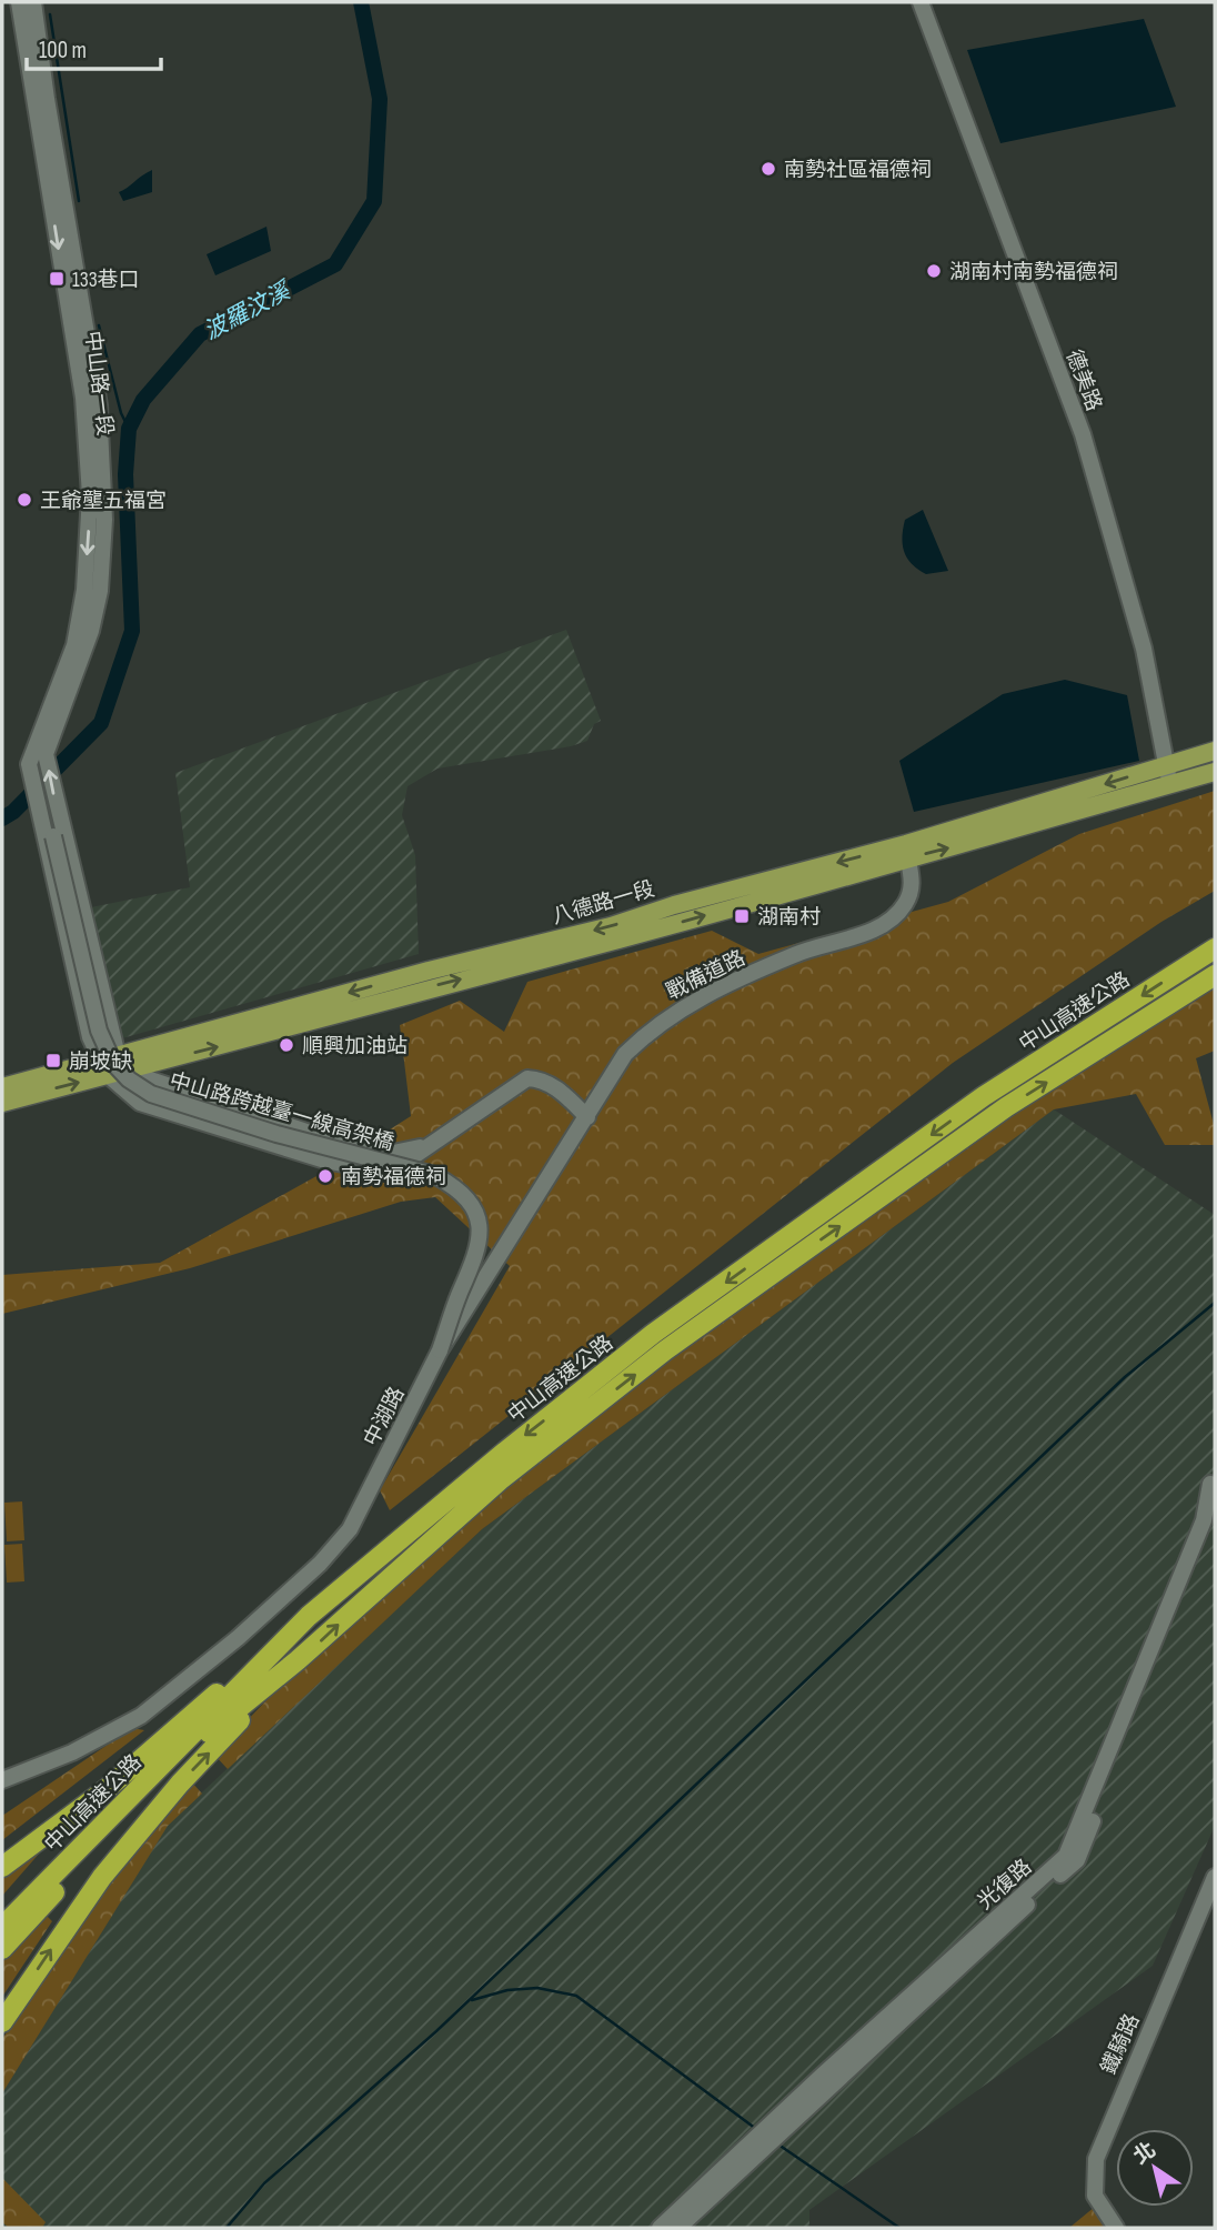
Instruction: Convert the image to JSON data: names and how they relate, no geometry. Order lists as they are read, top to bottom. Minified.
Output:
{"streets":{"highway":["中山高速公路"],"main road":["八德路一段"],"street":["德美路","中山路一段","戰備道路","中山路跨越臺一線高架橋","中湖路","光復路","鐵騎路"]},"crossings":[["德美路","八德路一段"],["八德路一段","戰備道路"],["戰備道路","中湖路"],["中山路跨越臺一線高架橋","中湖路"]],"water":["波羅汶溪"],"places":{"other":["南勢社區福德祠","湖南村南勢福德祠","王爺壟五福宮","順興加油站","南勢福德祠"],"transit":["133巷口","湖南村","崩坡缺"]},"scale_bar":"100 m","north":"top left"}
